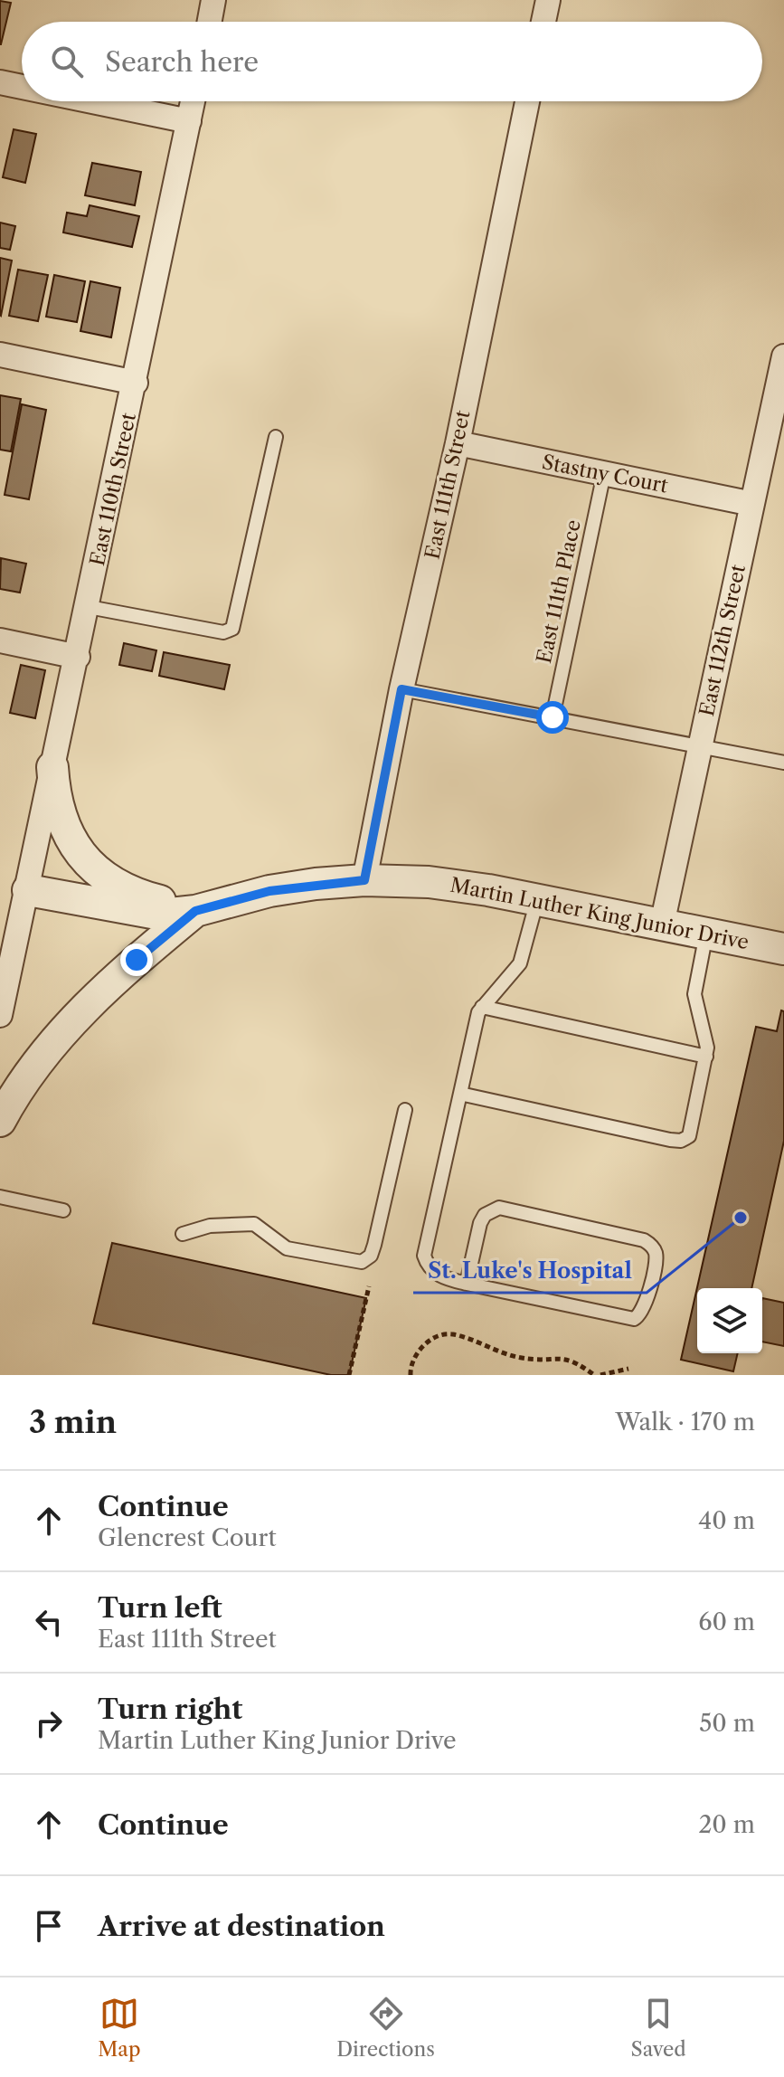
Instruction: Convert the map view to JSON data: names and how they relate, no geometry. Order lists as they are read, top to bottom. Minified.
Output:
{"streets":{"street":["Stastny Court","East 111th Street","East 110th Street","East 112th Street","Martin Luther King Junior Drive"],"lane":["East 111th Place"]},"crossings":[["Stastny Court","East 111th Street"],["Stastny Court","East 111th Place"],["Stastny Court","East 112th Street"],["East 111th Street","Martin Luther King Junior Drive"],["East 110th Street","Martin Luther King Junior Drive"],["East 112th Street","Martin Luther King Junior Drive"]],"places":["St. Luke's Hospital"],"page":{"search":"Search here","heading":["3 min","Walk · 170 m"],"list":[["Continue","Glencrest Court","40 m"],["Turn left","East 111th Street","60 m"],["Turn right","Martin Luther King Junior Drive","50 m"],["Continue","20 m"],"Arrive at destination"],"nav":["Map","Directions","Saved"]}}
